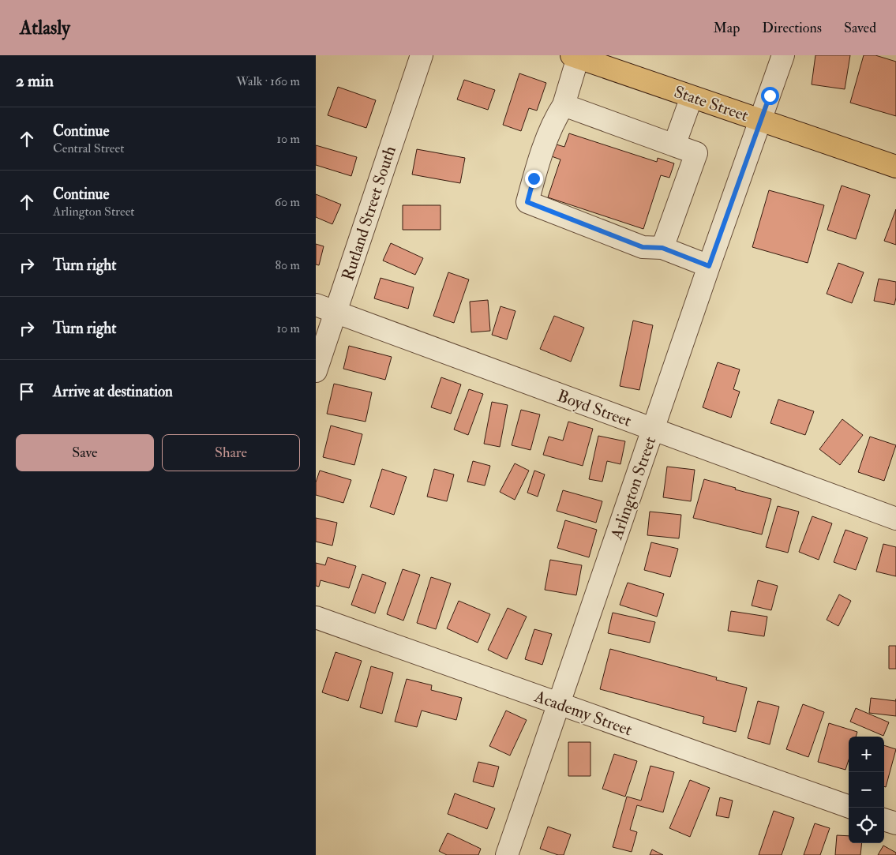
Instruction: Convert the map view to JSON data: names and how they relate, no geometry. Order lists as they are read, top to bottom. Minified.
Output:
{"streets":{"highway":["State Street"],"street":["Rutland Street South","Boyd Street","Arlington Street","Academy Street"]},"crossings":[["State Street","Arlington Street"],["Rutland Street South","Boyd Street"],["Boyd Street","Arlington Street"],["Arlington Street","Academy Street"]],"page":{"header":"Atlasly","nav":["Map","Directions","Saved"],"heading":["2 min","Walk · 160 m"],"list":[["Continue","Central Street","10 m"],["Continue","Arlington Street","60 m"],["Turn right","80 m"],["Turn right","10 m"],"Arrive at destination"],"buttons":["Save","Share"],"map_buttons":["+","−"]}}
